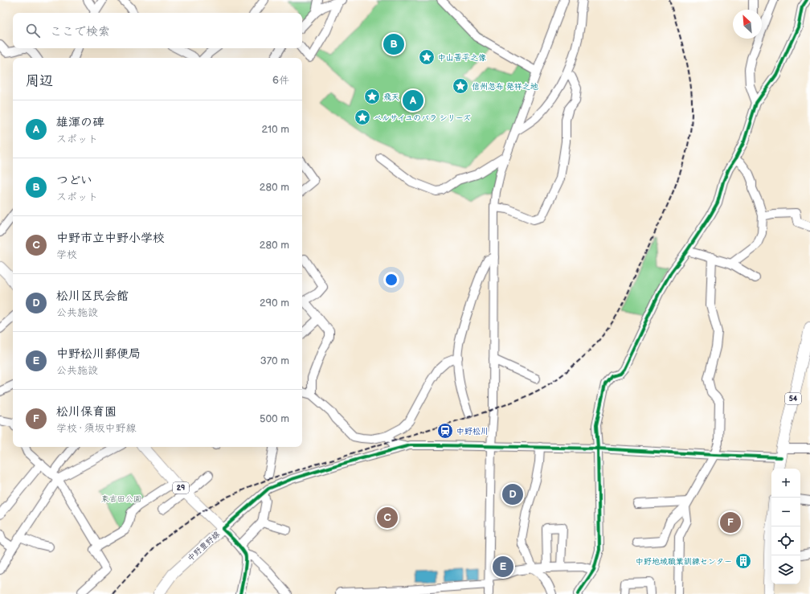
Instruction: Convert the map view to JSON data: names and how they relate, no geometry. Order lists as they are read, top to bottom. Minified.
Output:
{"streets":{"main road":["54","29","中野豊野線"]},"parks":["東吉田公園"],"places":{"place":["中山晋平之像","信州忽布 発祥之地","飛天","ベルサイユのバラ シリーズ"],"station":["中野松川"],"building":["中野地域職業訓練センター"]},"north":"top left","page":{"search":"ここで検索","pins":["B","A","D","C","F","E"],"heading":["周辺","6件"],"list":[{"mark":"A","name":"雄渾の碑","note":"スポット","value":"210 m"},{"mark":"B","name":"つどい","note":"スポット","value":"280 m"},{"mark":"C","name":"中野市立中野小学校","note":"学校","value":"280 m"},{"mark":"D","name":"松川区民会館","note":"公共施設","value":"290 m"},{"mark":"E","name":"中野松川郵便局","note":"公共施設","value":"370 m"},{"mark":"F","name":"松川保育園","note":"学校 · 須坂中野線","value":"500 m"}],"map_buttons":["+","−"]}}
